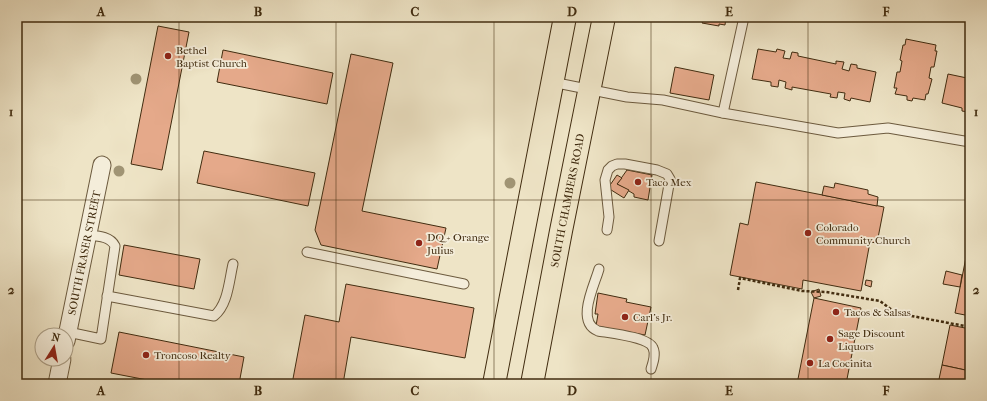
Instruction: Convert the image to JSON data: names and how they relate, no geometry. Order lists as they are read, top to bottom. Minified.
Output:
{"streets":{"main road":["SOUTH CHAMBERS ROAD"],"street":["SOUTH FRASER STREET"]},"places":["Bethel Baptist Church","Taco Mex","Colorado Community Church","DQ + Orange Julius","Tacos & Salsas","Carl's Jr.","Sage Discount Liquors","Troncoso Realty","La Cocinita"],"north":"top","grid":{"columns":["A","B","C","D","E","F"],"rows":["1","2"]}}
